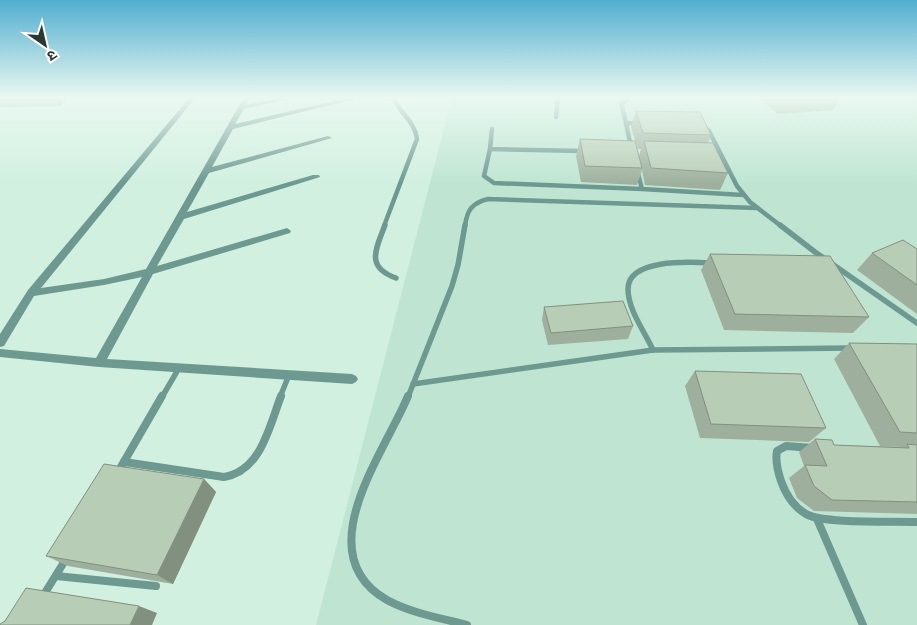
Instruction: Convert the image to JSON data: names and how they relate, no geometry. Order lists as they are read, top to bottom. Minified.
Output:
{"north":"bottom right"}
